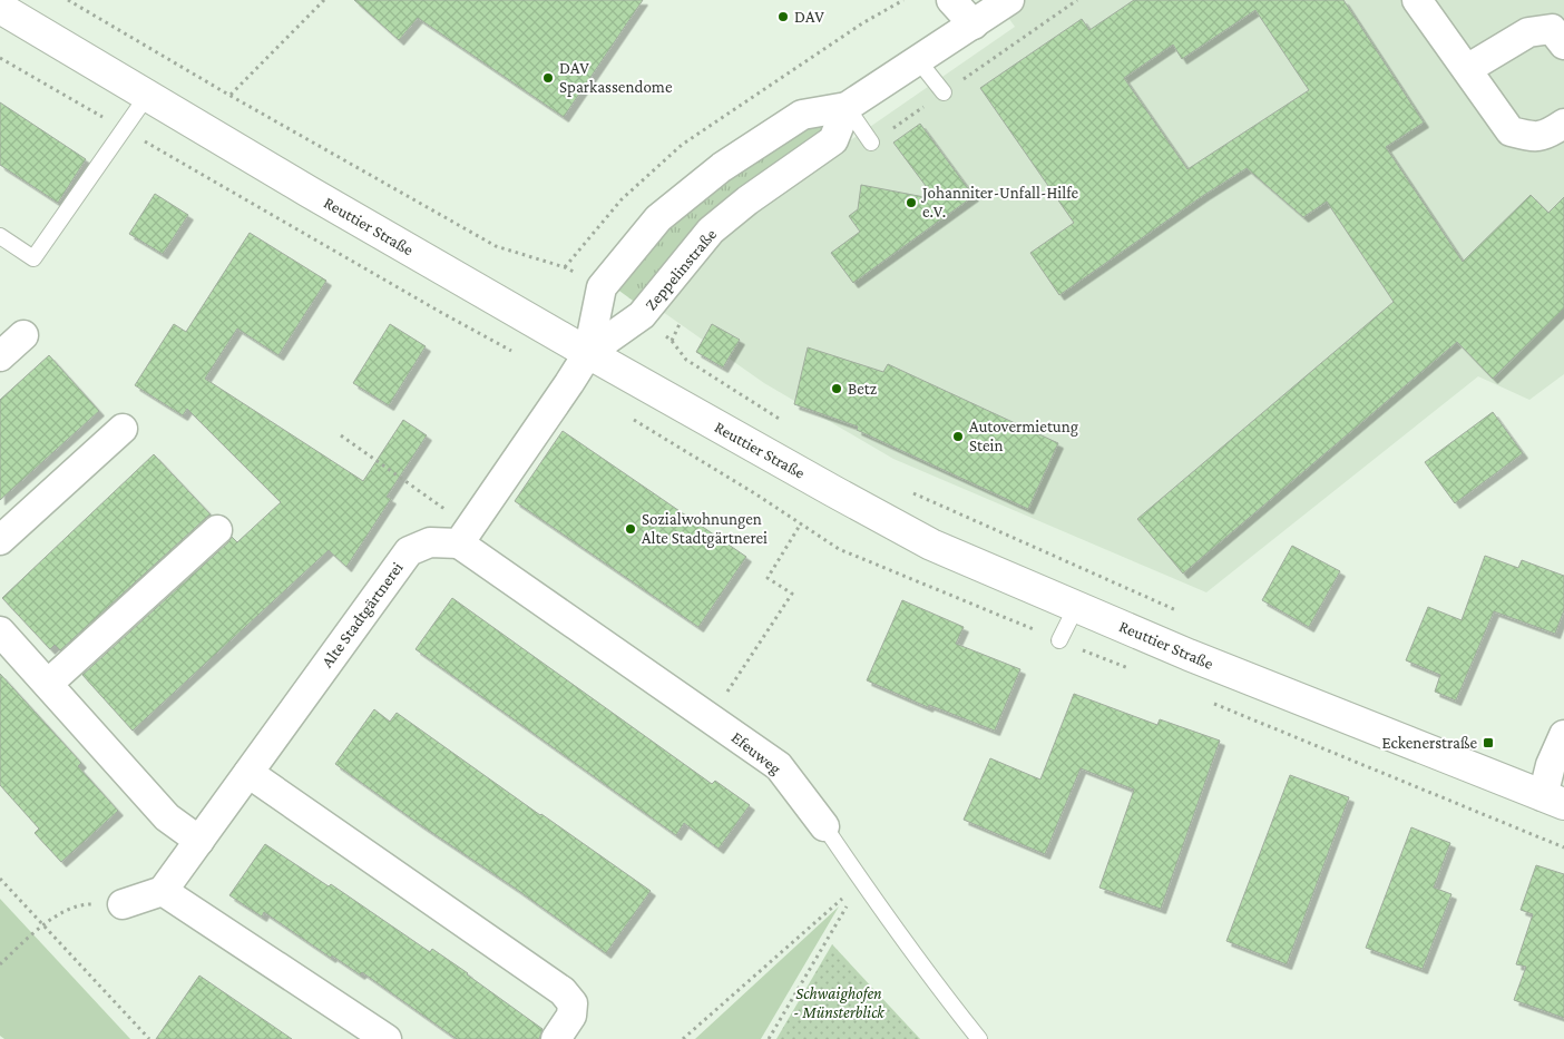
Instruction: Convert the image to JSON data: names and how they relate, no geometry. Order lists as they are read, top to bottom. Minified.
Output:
{"streets":{"main road":["Reuttier Straße"],"street":["Zeppelinstraße","Alte Stadtgärtnerei","Efeuweg"]},"crossings":[["Reuttier Straße","Zeppelinstraße"],["Alte Stadtgärtnerei","Efeuweg"]],"parks":["Schwaighofen - Münsterblick"],"places":{"other":["DAV","DAV Sparkassendome","Johanniter-Unfall-Hilfe e.V.","Betz","Autovermietung Stein","Sozialwohnungen Alte Stadtgärtnerei"],"transit":["Eckenerstraße"]}}
